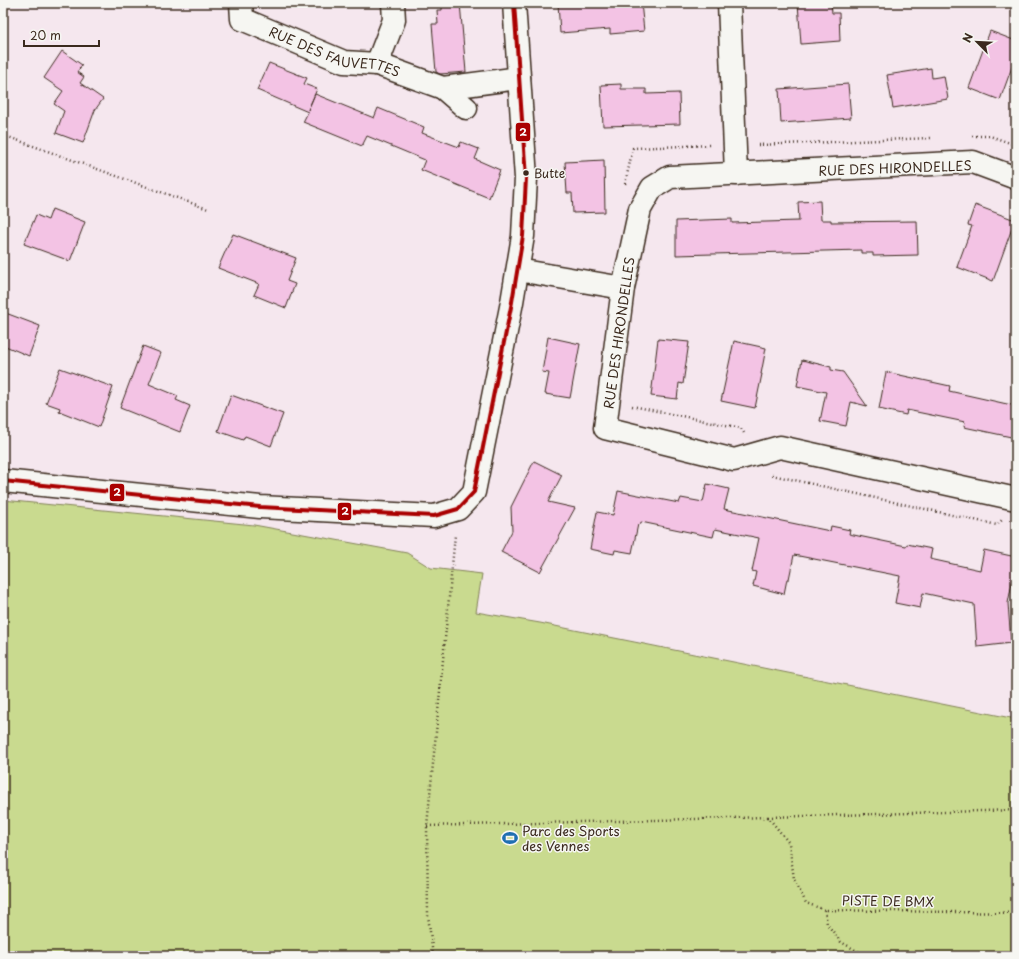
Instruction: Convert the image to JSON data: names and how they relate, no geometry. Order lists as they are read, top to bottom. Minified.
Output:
{"streets":{"street":["RUE DES FAUVETTES","RUE DES HIRONDELLES"],"path":["PISTE DE BMX"]},"places":{"other":["Butte"],"sports":["Parc des Sports des Vennes"]},"lines":["transit line 2"],"scale_bar":"20 m","north":"top left"}
